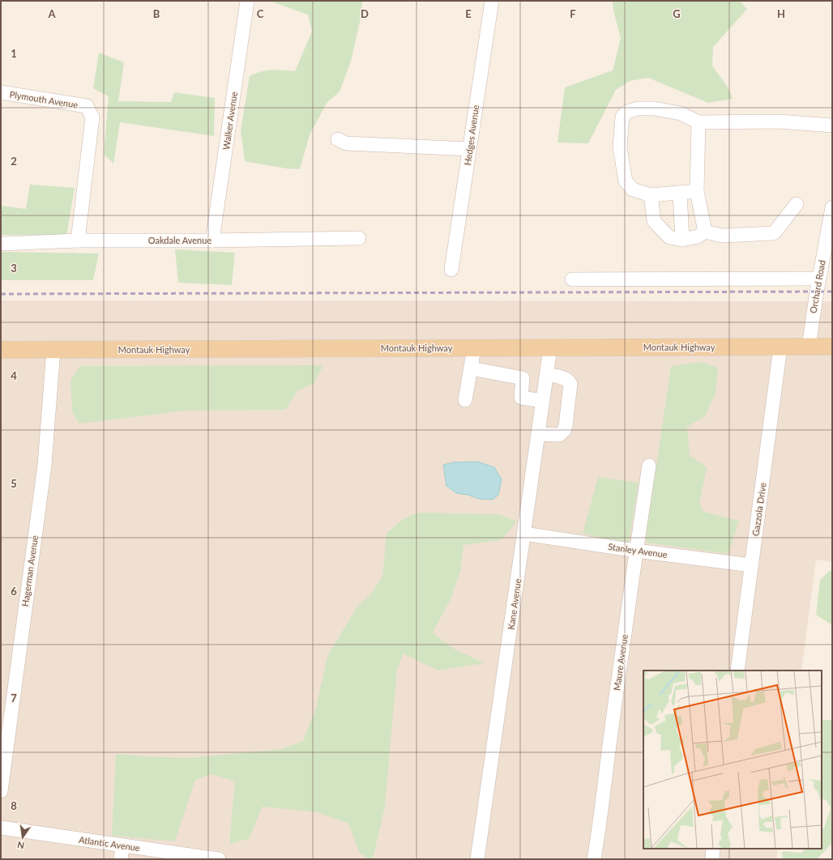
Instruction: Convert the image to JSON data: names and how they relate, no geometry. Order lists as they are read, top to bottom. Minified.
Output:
{"streets":{"main road":["Montauk Highway"],"street":["Plymouth Avenue","Walker Avenue","Hedges Avenue","Oakdale Avenue","Orchard Road","Gazzola Drive","Stanley Avenue","Hagerman Avenue","Kane Avenue","Maure Avenue","Atlantic Avenue"]},"crossings":[["Plymouth Avenue","Oakdale Avenue"],["Walker Avenue","Oakdale Avenue"],["Orchard Road","Montauk Highway"],["Montauk Highway","Gazzola Drive"],["Montauk Highway","Hagerman Avenue"],["Montauk Highway","Kane Avenue"],["Gazzola Drive","Stanley Avenue"],["Stanley Avenue","Kane Avenue"],["Stanley Avenue","Maure Avenue"]],"north":"bottom","grid":{"columns":["A","B","C","D","E","F","G","H"],"rows":["1","2","3","4","5","6","7","8"]}}
